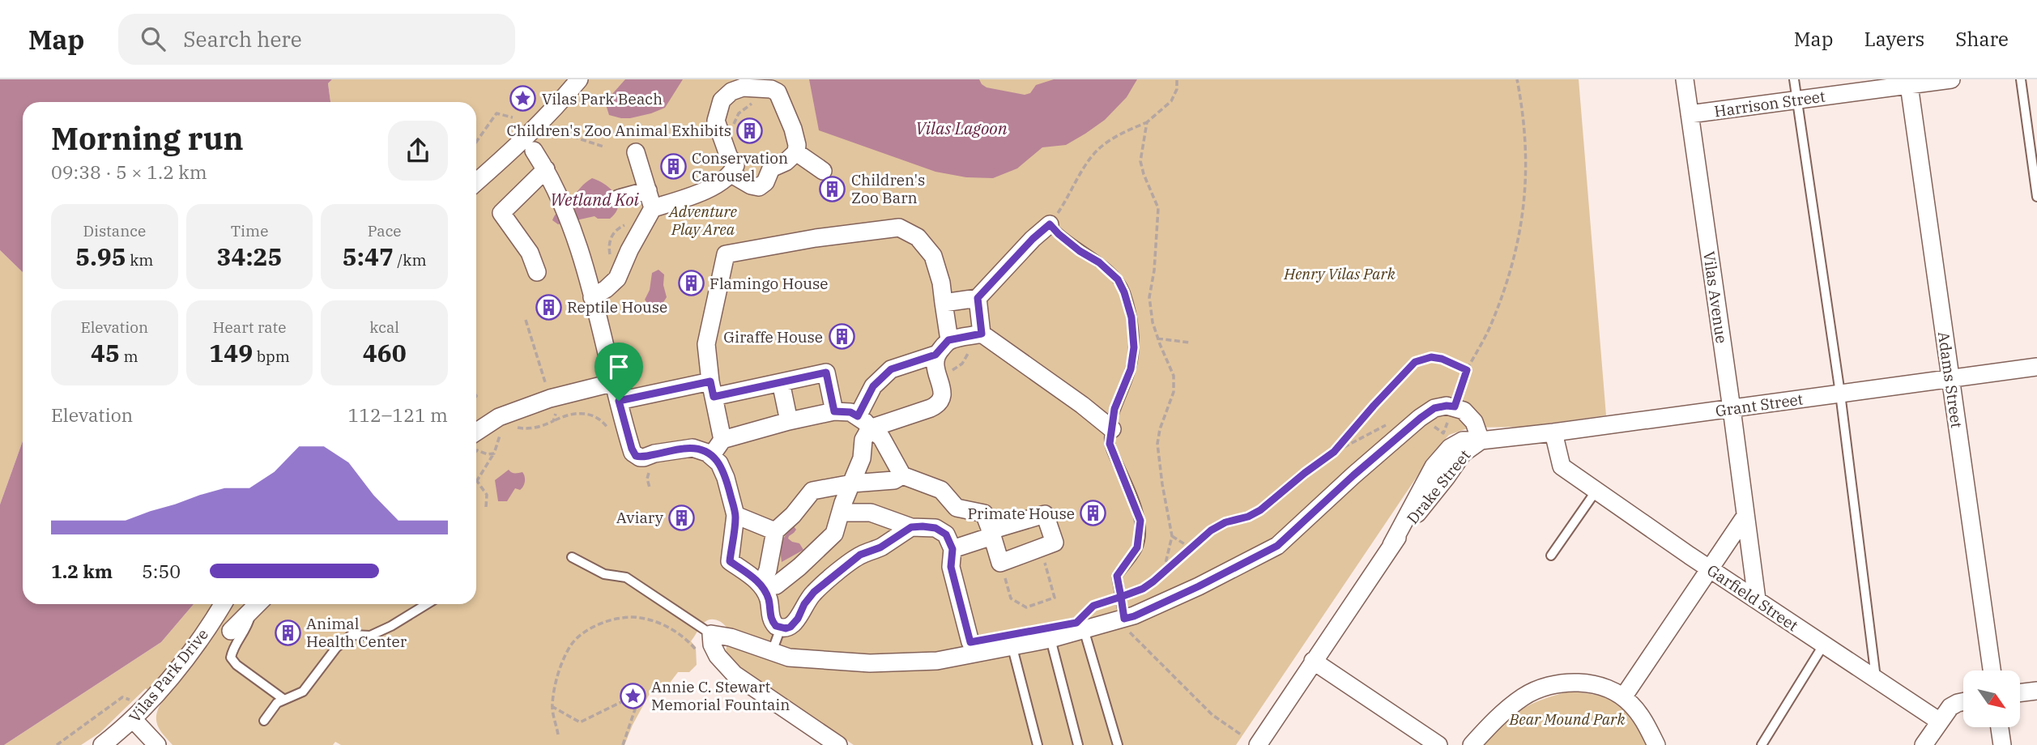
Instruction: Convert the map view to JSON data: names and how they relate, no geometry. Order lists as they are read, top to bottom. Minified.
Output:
{"streets":{"street":["Harrison Street","Vilas Avenue","Adams Street","Grant Street","Drake Street","Garfield Street","Vilas Park Drive"]},"crossings":[["Harrison Street","Vilas Avenue"],["Harrison Street","Adams Street"],["Vilas Avenue","Grant Street"],["Vilas Avenue","Garfield Street"],["Adams Street","Grant Street"],["Grant Street","Drake Street"],["Grant Street","Garfield Street"]],"water":["Vilas Lagoon","Wetland Koi"],"parks":["Adventure Play Area","Henry Vilas Park","Bear Mound Park"],"places":{"place":["Vilas Park Beach","Annie C. Stewart Memorial Fountain"],"building":["Children's Zoo Animal Exhibits","Conservation Carousel","Children's Zoo Barn","Flamingo House","Reptile House","Giraffe House","Primate House","Aviary","Animal Health Center"]},"north":"bottom right","page":{"header":"Map","search":"Search here","nav":["Map","Layers","Share"],"heading":["Morning run","09:38 · 5 × 1.2 km"],"stats":[["Distance","5.95 km"],["Time","34:25"],["Pace","5:47 /km"],["Elevation","45 m"],["Heart rate","149 bpm"],["kcal","460"]],"chart":["Elevation","112–121 m"],"list":[{"name":"1.2 km","note":"5:50"}]}}
